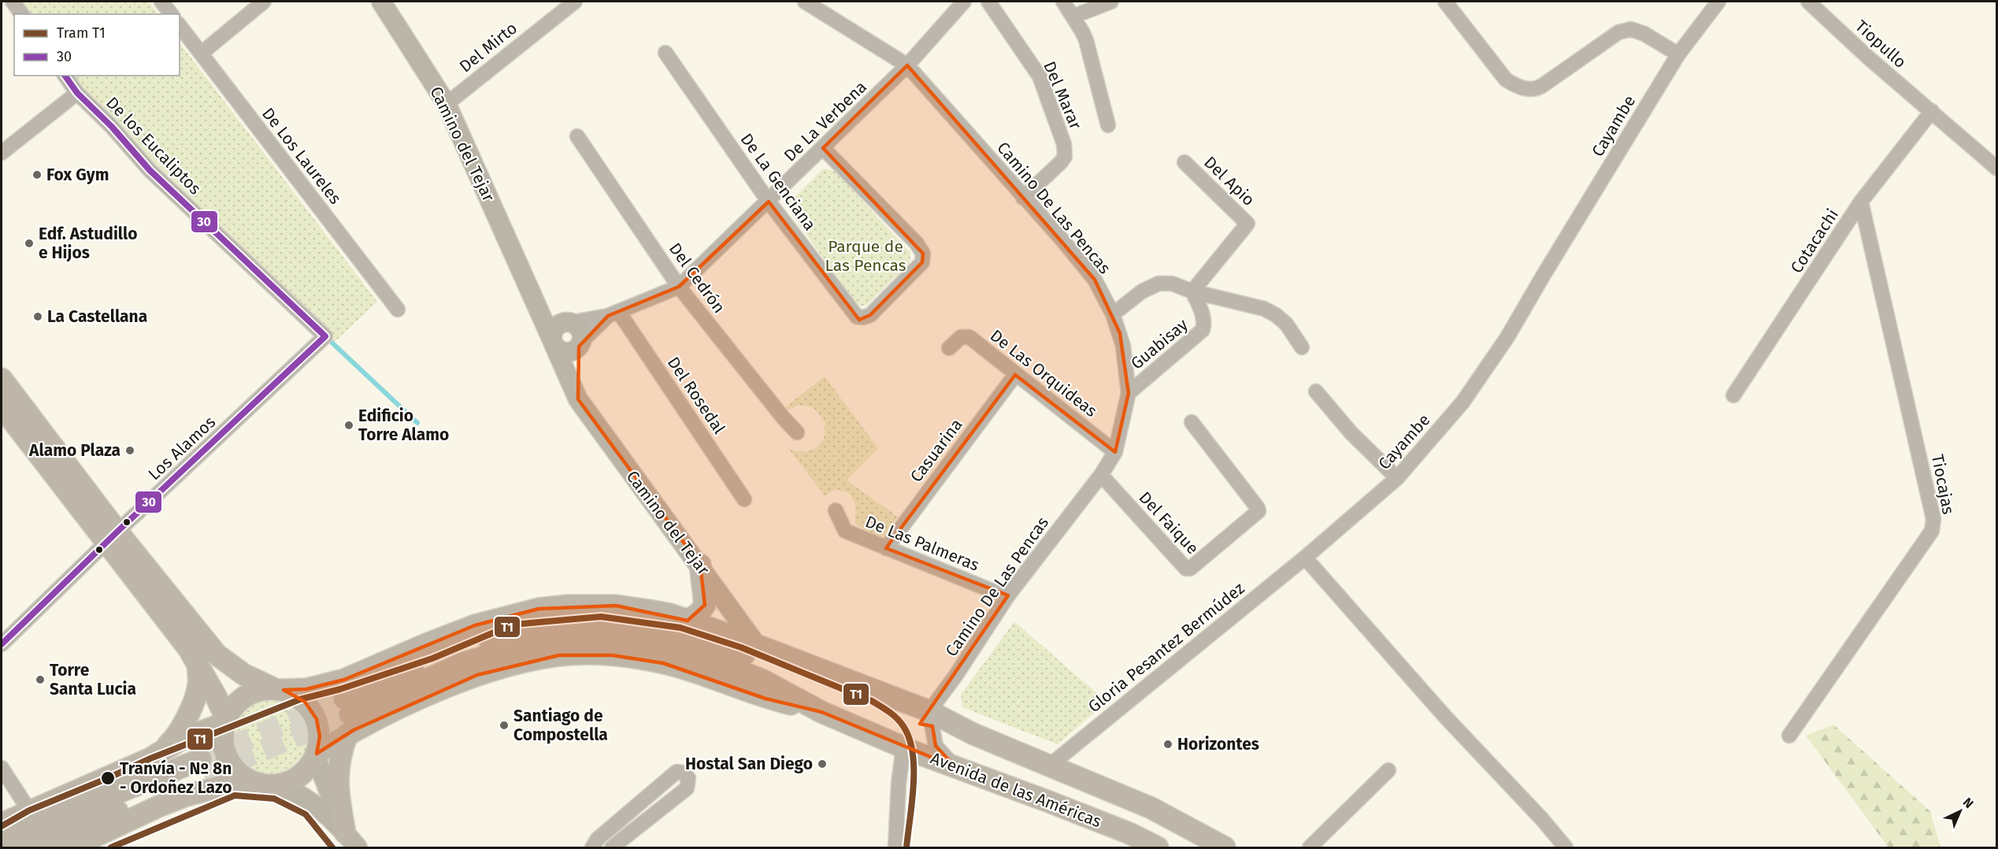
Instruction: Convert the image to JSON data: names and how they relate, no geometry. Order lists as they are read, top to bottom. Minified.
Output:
{"streets":{"main road":["Avenida de las Américas"],"street":["Tiopullo","Del Mirto","Del Marar","De La Verbena","Cayambe","Camino del Tejar","De los Eucaliptos","De Los Laureles","Del Apio","De La Genciana","Camino De Las Pencas","Cotacachi","Del Cedrón","Guabisay","De Las Orquideas","Del Rosedal","Los Alamos","Casuarina","Tiocajas","Del Faique","De Las Palmeras","Gloria Pesantez Bermúdez"]},"crossings":[["Tiopullo","Cotacachi"],["Del Mirto","Camino del Tejar"],["Del Marar","Camino De Las Pencas"],["De La Verbena","Camino del Tejar"],["De La Verbena","De La Genciana"],["De La Verbena","Camino De Las Pencas"],["De La Verbena","Del Cedrón"],["De La Verbena","Del Rosedal"],["Cayambe","Gloria Pesantez Bermúdez"],["Camino del Tejar","Avenida de las Américas"],["De los Eucaliptos","Los Alamos"],["Del Apio","Guabisay"],["Camino De Las Pencas","Guabisay"],["Camino De Las Pencas","De Las Orquideas"],["Camino De Las Pencas","Del Faique"],["Camino De Las Pencas","De Las Palmeras"],["Camino De Las Pencas","Avenida de las Américas"],["Cotacachi","Tiocajas"],["De Las Orquideas","Casuarina"],["Casuarina","De Las Palmeras"],["Gloria Pesantez Bermúdez","Avenida de las Américas"]],"parks":["Parque de Las Pencas"],"places":["Fox Gym","Edf. Astudillo e Hijos","La Castellana","Edificio Torre Alamo","Alamo Plaza","Torre Santa Lucia","Santiago de Compostella","Horizontes","Hostal San Diego","Tranvía - Nº 8n - Ordoñez Lazo"],"lines":["transit line 30","tram line T1"],"legend":["Tram T1","30"],"north":"top right"}
